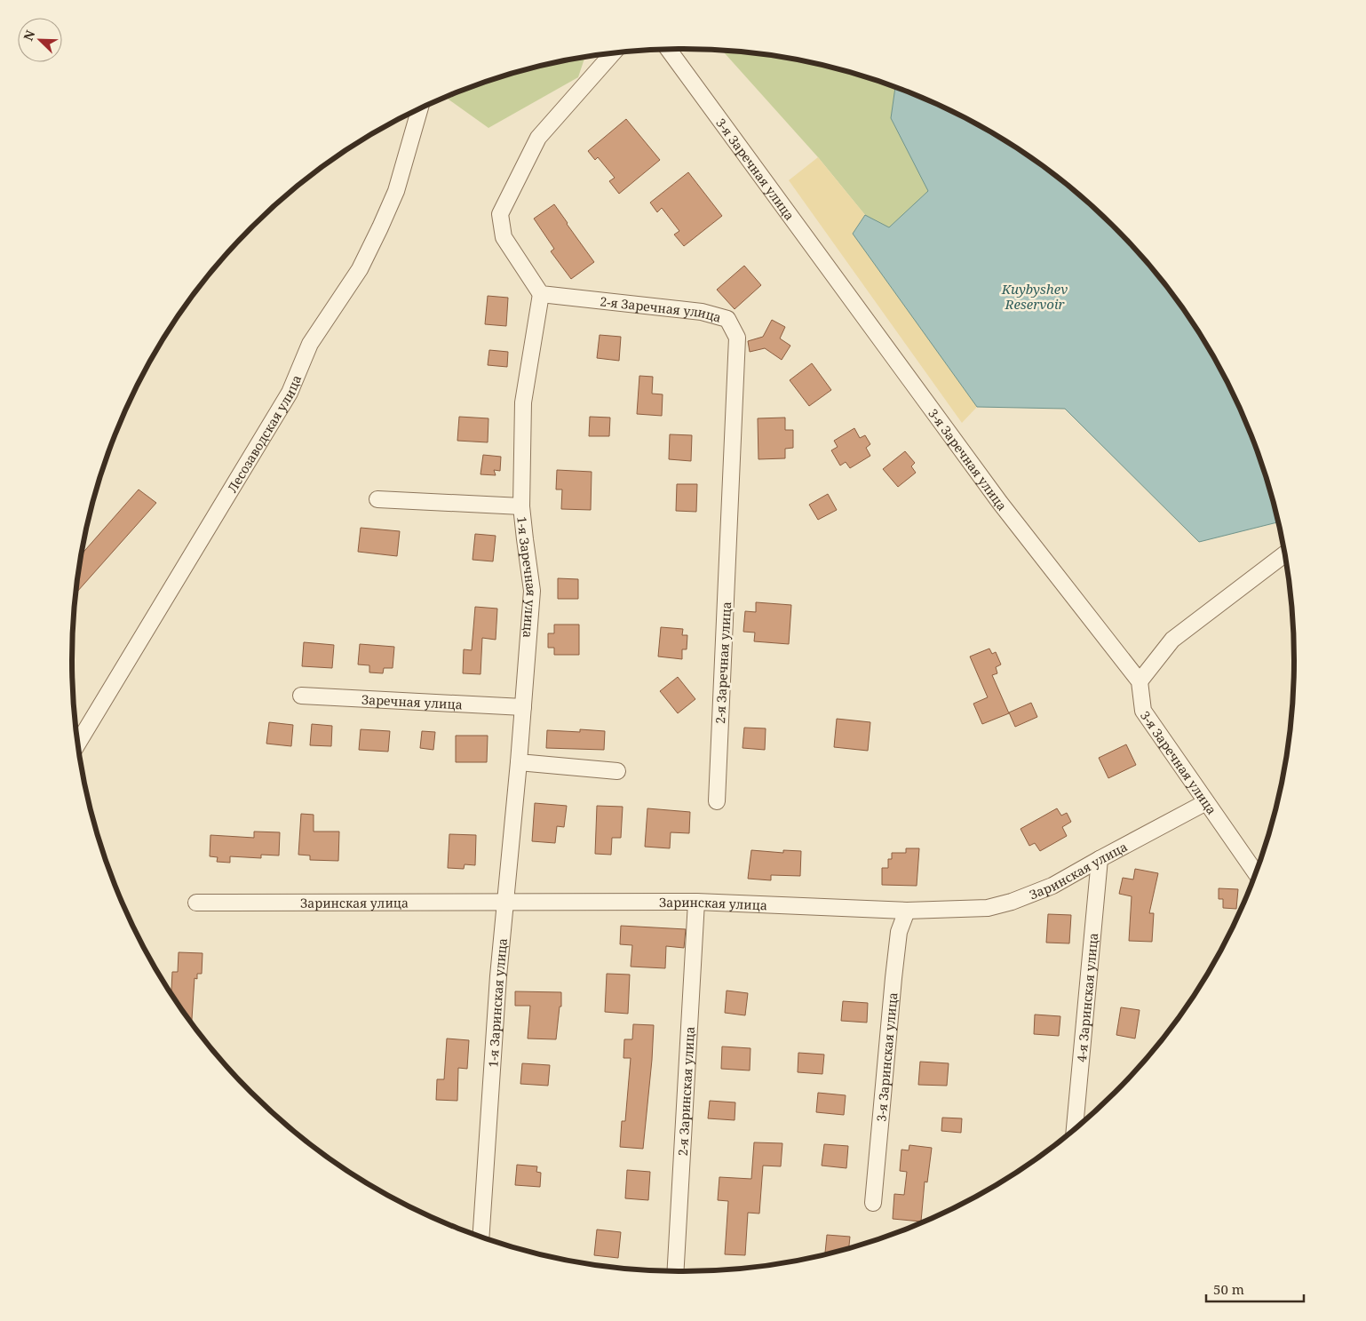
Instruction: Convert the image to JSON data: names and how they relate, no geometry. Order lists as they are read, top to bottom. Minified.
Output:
{"streets":{"street":["3-я Заречная улица","2-я Заречная улица","Лесозаводская улица","1-я Заречная улица","Заречная улица","Заринская улица","4-я Заринская улица","1-я Заринская улица","3-я Заринская улица","2-я Заринская улица"]},"crossings":[["3-я Заречная улица","Заринская улица"],["2-я Заречная улица","1-я Заречная улица"],["1-я Заречная улица","Заречная улица"],["1-я Заречная улица","1-я Заринская улица"],["Заринская улица","4-я Заринская улица"],["Заринская улица","1-я Заринская улица"],["Заринская улица","3-я Заринская улица"],["Заринская улица","2-я Заринская улица"]],"water":["Kuybyshev Reservoir"],"scale_bar":"50 m","north":"top left"}
